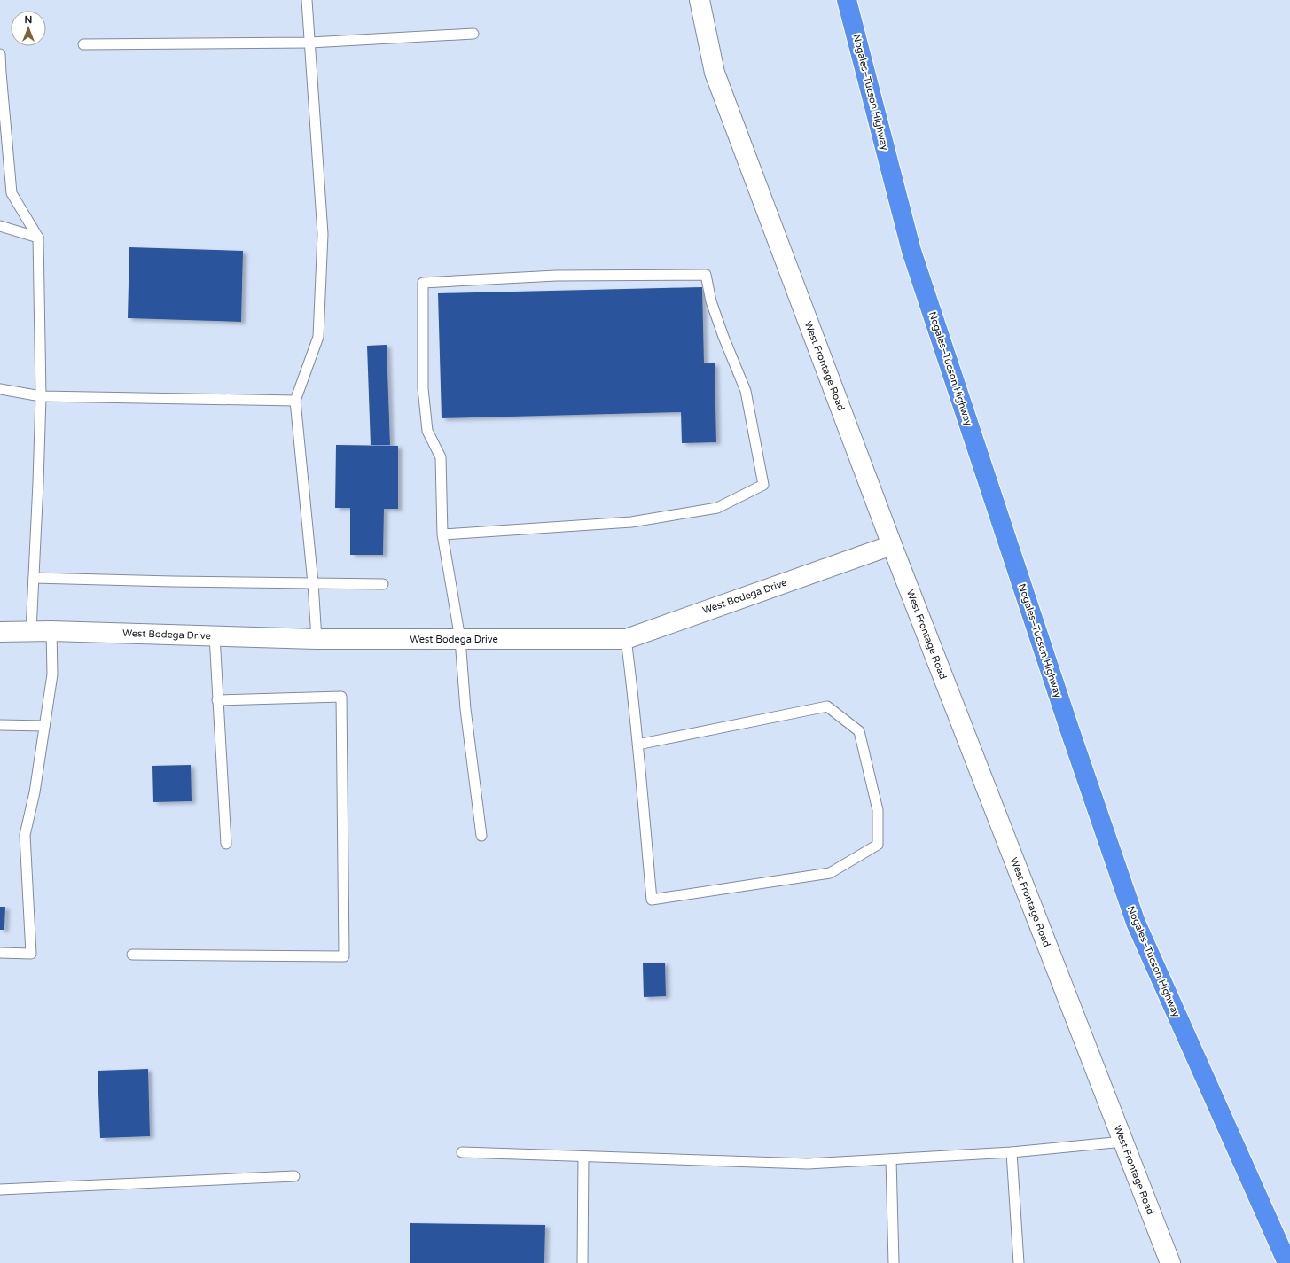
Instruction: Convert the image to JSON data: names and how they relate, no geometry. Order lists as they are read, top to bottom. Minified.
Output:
{"streets":{"highway":["Nogales–Tucson Highway"],"street":["West Frontage Road","West Bodega Drive"]},"crossings":[["West Frontage Road","West Bodega Drive"]],"north":"top"}
